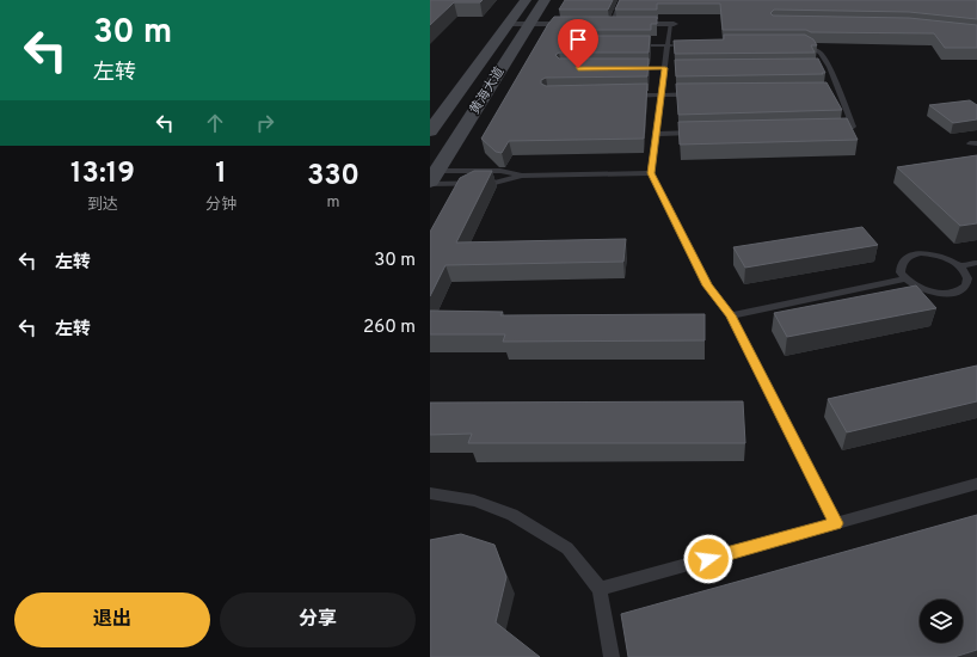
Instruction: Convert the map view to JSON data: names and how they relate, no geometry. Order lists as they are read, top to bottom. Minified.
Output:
{"streets":{"street":["黄海大道"]},"page":{"turn":["30 m","左转"],"eta":["13:19","到达","1","分钟","330","m"],"list":[{"name":"左转","value":"30 m"},{"name":"左转","value":"260 m"}],"buttons":["退出","分享"]}}
